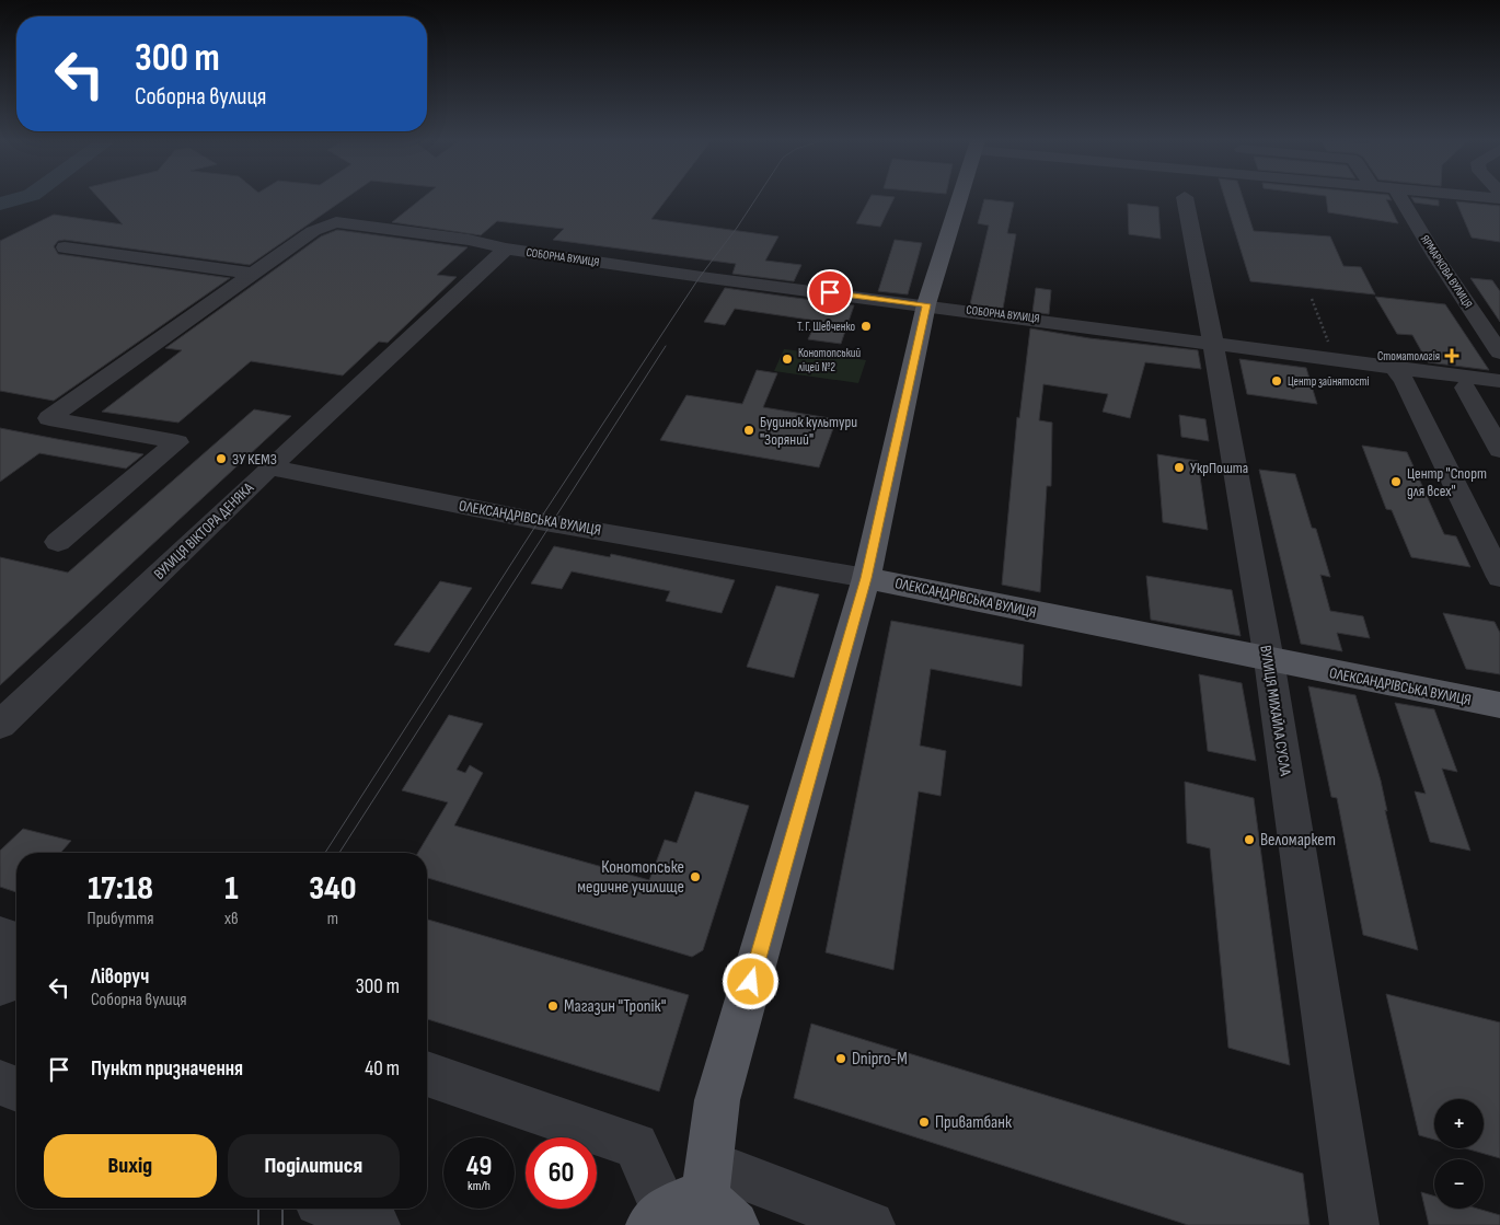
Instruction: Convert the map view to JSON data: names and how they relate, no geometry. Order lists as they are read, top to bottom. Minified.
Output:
{"streets":{"main road":["ОЛЕКСАНДРІВСЬКА ВУЛИЦЯ"],"street":["СОБОРНА ВУЛИЦЯ","ЯРМАРКОВА ВУЛИЦЯ","ВУЛИЦЯ ВІКТОРА ДЕНЯКА","ВУЛИЦЯ МИХАЙЛА СУСЛА"]},"crossings":[["СОБОРНА ВУЛИЦЯ","ВУЛИЦЯ ВІКТОРА ДЕНЯКА"],["СОБОРНА ВУЛИЦЯ","ВУЛИЦЯ МИХАЙЛА СУСЛА"],["ОЛЕКСАНДРІВСЬКА ВУЛИЦЯ","ВУЛИЦЯ ВІКТОРА ДЕНЯКА"],["ОЛЕКСАНДРІВСЬКА ВУЛИЦЯ","ВУЛИЦЯ МИХАЙЛА СУСЛА"]],"places":{"other":["Т. Г. Шевченко","Конотопський ліцей №2","Центр зайнятості","Будинок культури \"Зоряний\"","ЗУ КЕМЗ","УкрПошта","Центр \"Спорт для всех\"","Веломаркет","Конотопське медичне училище","Магазин \"Тропік\"","Dnipro-M","Приватбанк"],"health":["Стоматологія"]},"page":{"turn":["300 m","Соборна вулиця"],"eta":["17:18","Прибуття","1","хв","340","m"],"list":[{"name":"Ліворуч","note":"Соборна вулиця","value":"300 m"},{"name":"Пункт призначення","value":"40 m"}],"map_buttons":["+","−"],"buttons":["Вихід","Поділитися"],"speed":"49 km/h","limit":"60"}}
